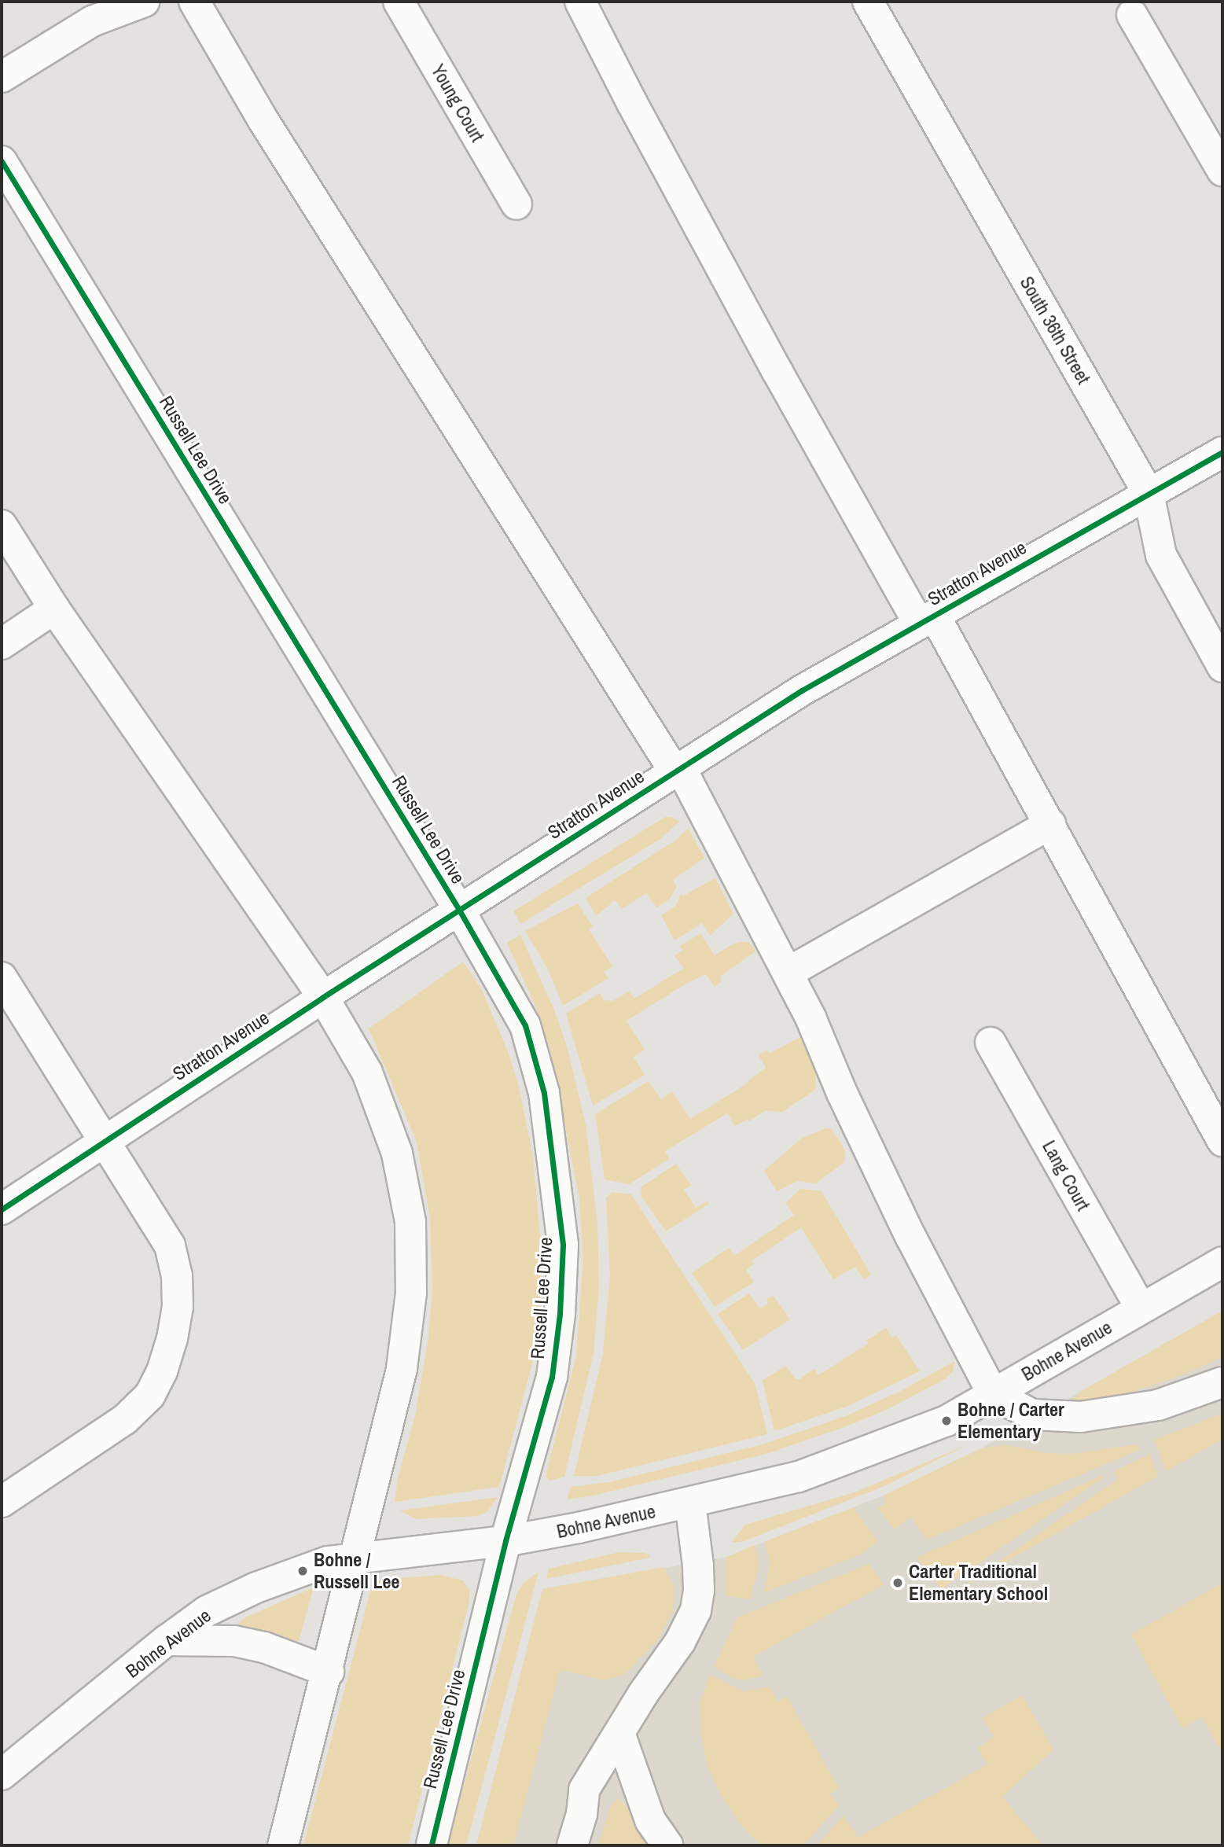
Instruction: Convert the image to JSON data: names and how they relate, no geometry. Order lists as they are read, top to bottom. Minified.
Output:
{"streets":{"street":["Young Court","South 36th Street","Russell Lee Drive","Stratton Avenue","Lang Court","Bohne Avenue"]},"crossings":[["South 36th Street","Stratton Avenue"],["Russell Lee Drive","Stratton Avenue"],["Russell Lee Drive","Bohne Avenue"],["Lang Court","Bohne Avenue"]],"places":["Bohne / Carter Elementary","Bohne / Russell Lee","Carter Traditional Elementary School"]}
